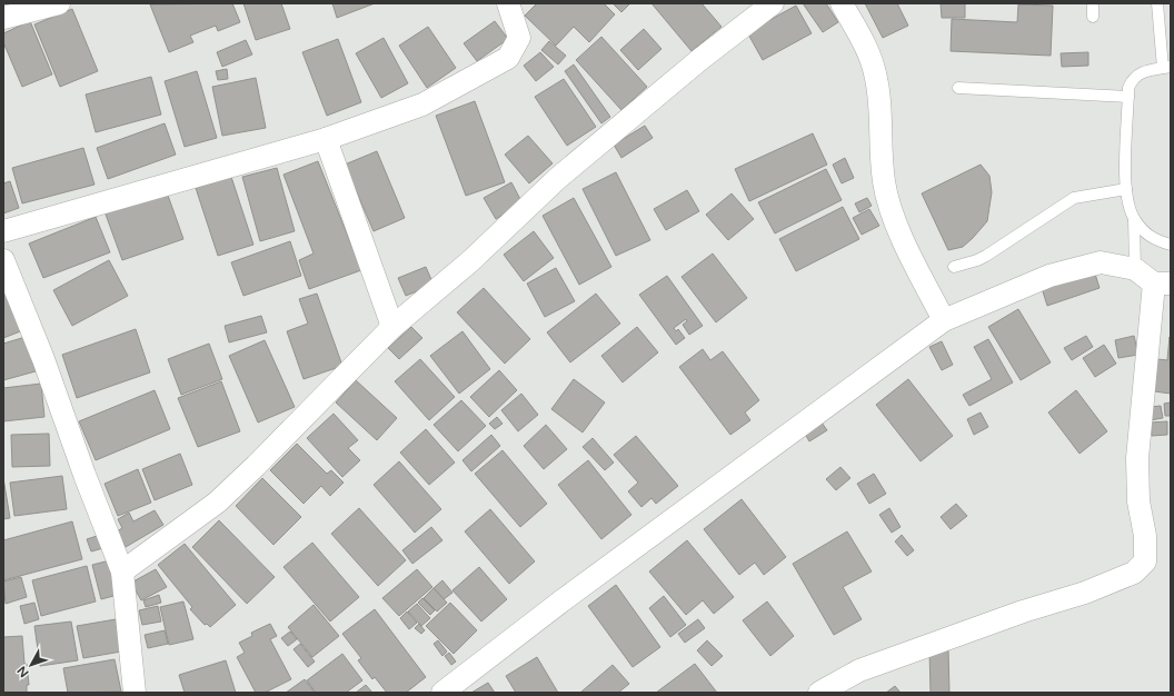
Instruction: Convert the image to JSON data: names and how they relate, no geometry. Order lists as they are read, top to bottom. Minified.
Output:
{"north":"bottom left"}
